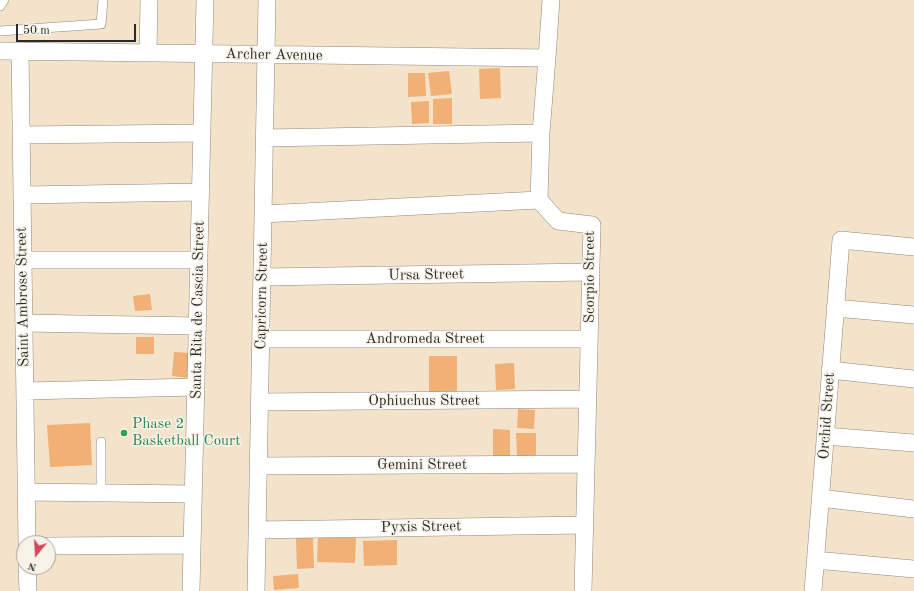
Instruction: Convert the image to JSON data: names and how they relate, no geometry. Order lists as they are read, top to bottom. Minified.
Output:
{"streets":{"street":["Archer Avenue","Ursa Street","Scorpio Street","Capricorn Street","Saint Ambrose Street","Santa Rita de Cascia Street","Andromeda Street","Ophiuchus Street","Orchid Street","Gemini Street","Pyxis Street"]},"crossings":[["Archer Avenue","Capricorn Street"],["Archer Avenue","Saint Ambrose Street"],["Archer Avenue","Santa Rita de Cascia Street"],["Ursa Street","Scorpio Street"],["Ursa Street","Capricorn Street"],["Scorpio Street","Andromeda Street"],["Scorpio Street","Ophiuchus Street"],["Scorpio Street","Gemini Street"],["Scorpio Street","Pyxis Street"],["Capricorn Street","Andromeda Street"],["Capricorn Street","Ophiuchus Street"],["Capricorn Street","Gemini Street"],["Capricorn Street","Pyxis Street"]],"places":["Phase 2 Basketball Court"],"scale_bar":"50 m","north":"bottom"}
